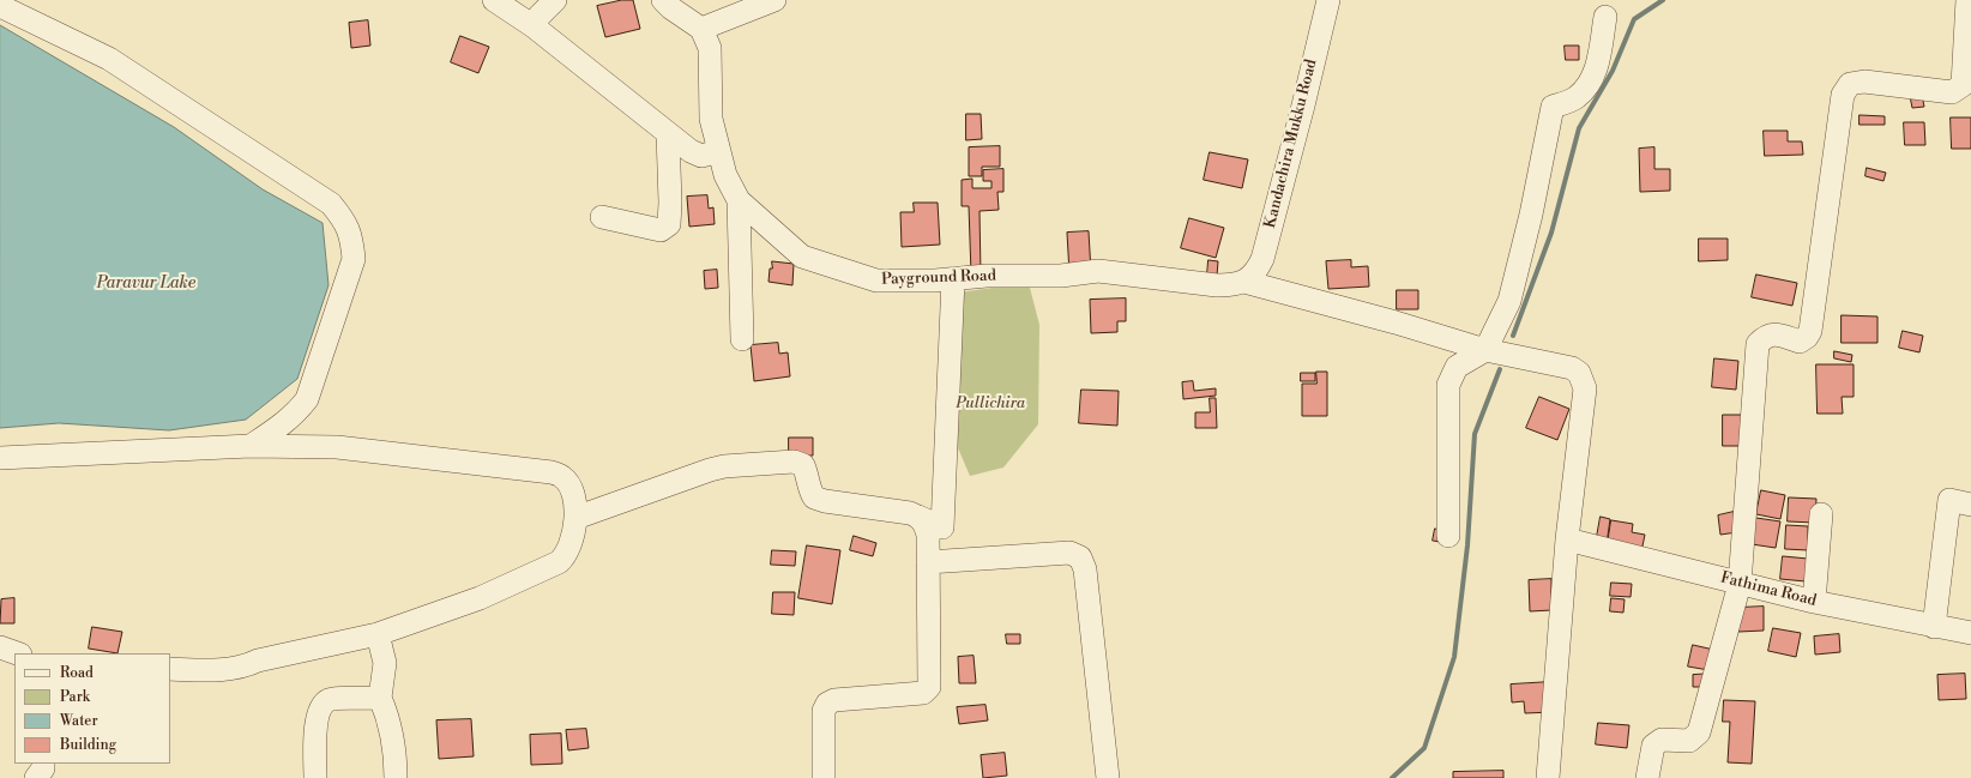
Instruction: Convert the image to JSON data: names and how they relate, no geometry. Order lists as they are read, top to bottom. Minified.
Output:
{"streets":{"street":["Kandachira Mukku Road","Payground Road","Fathima Road"]},"crossings":[["Kandachira Mukku Road","Payground Road"]],"water":["Paravur Lake"],"parks":["Pullichira"],"legend":["Road","Park","Water","Building"]}
